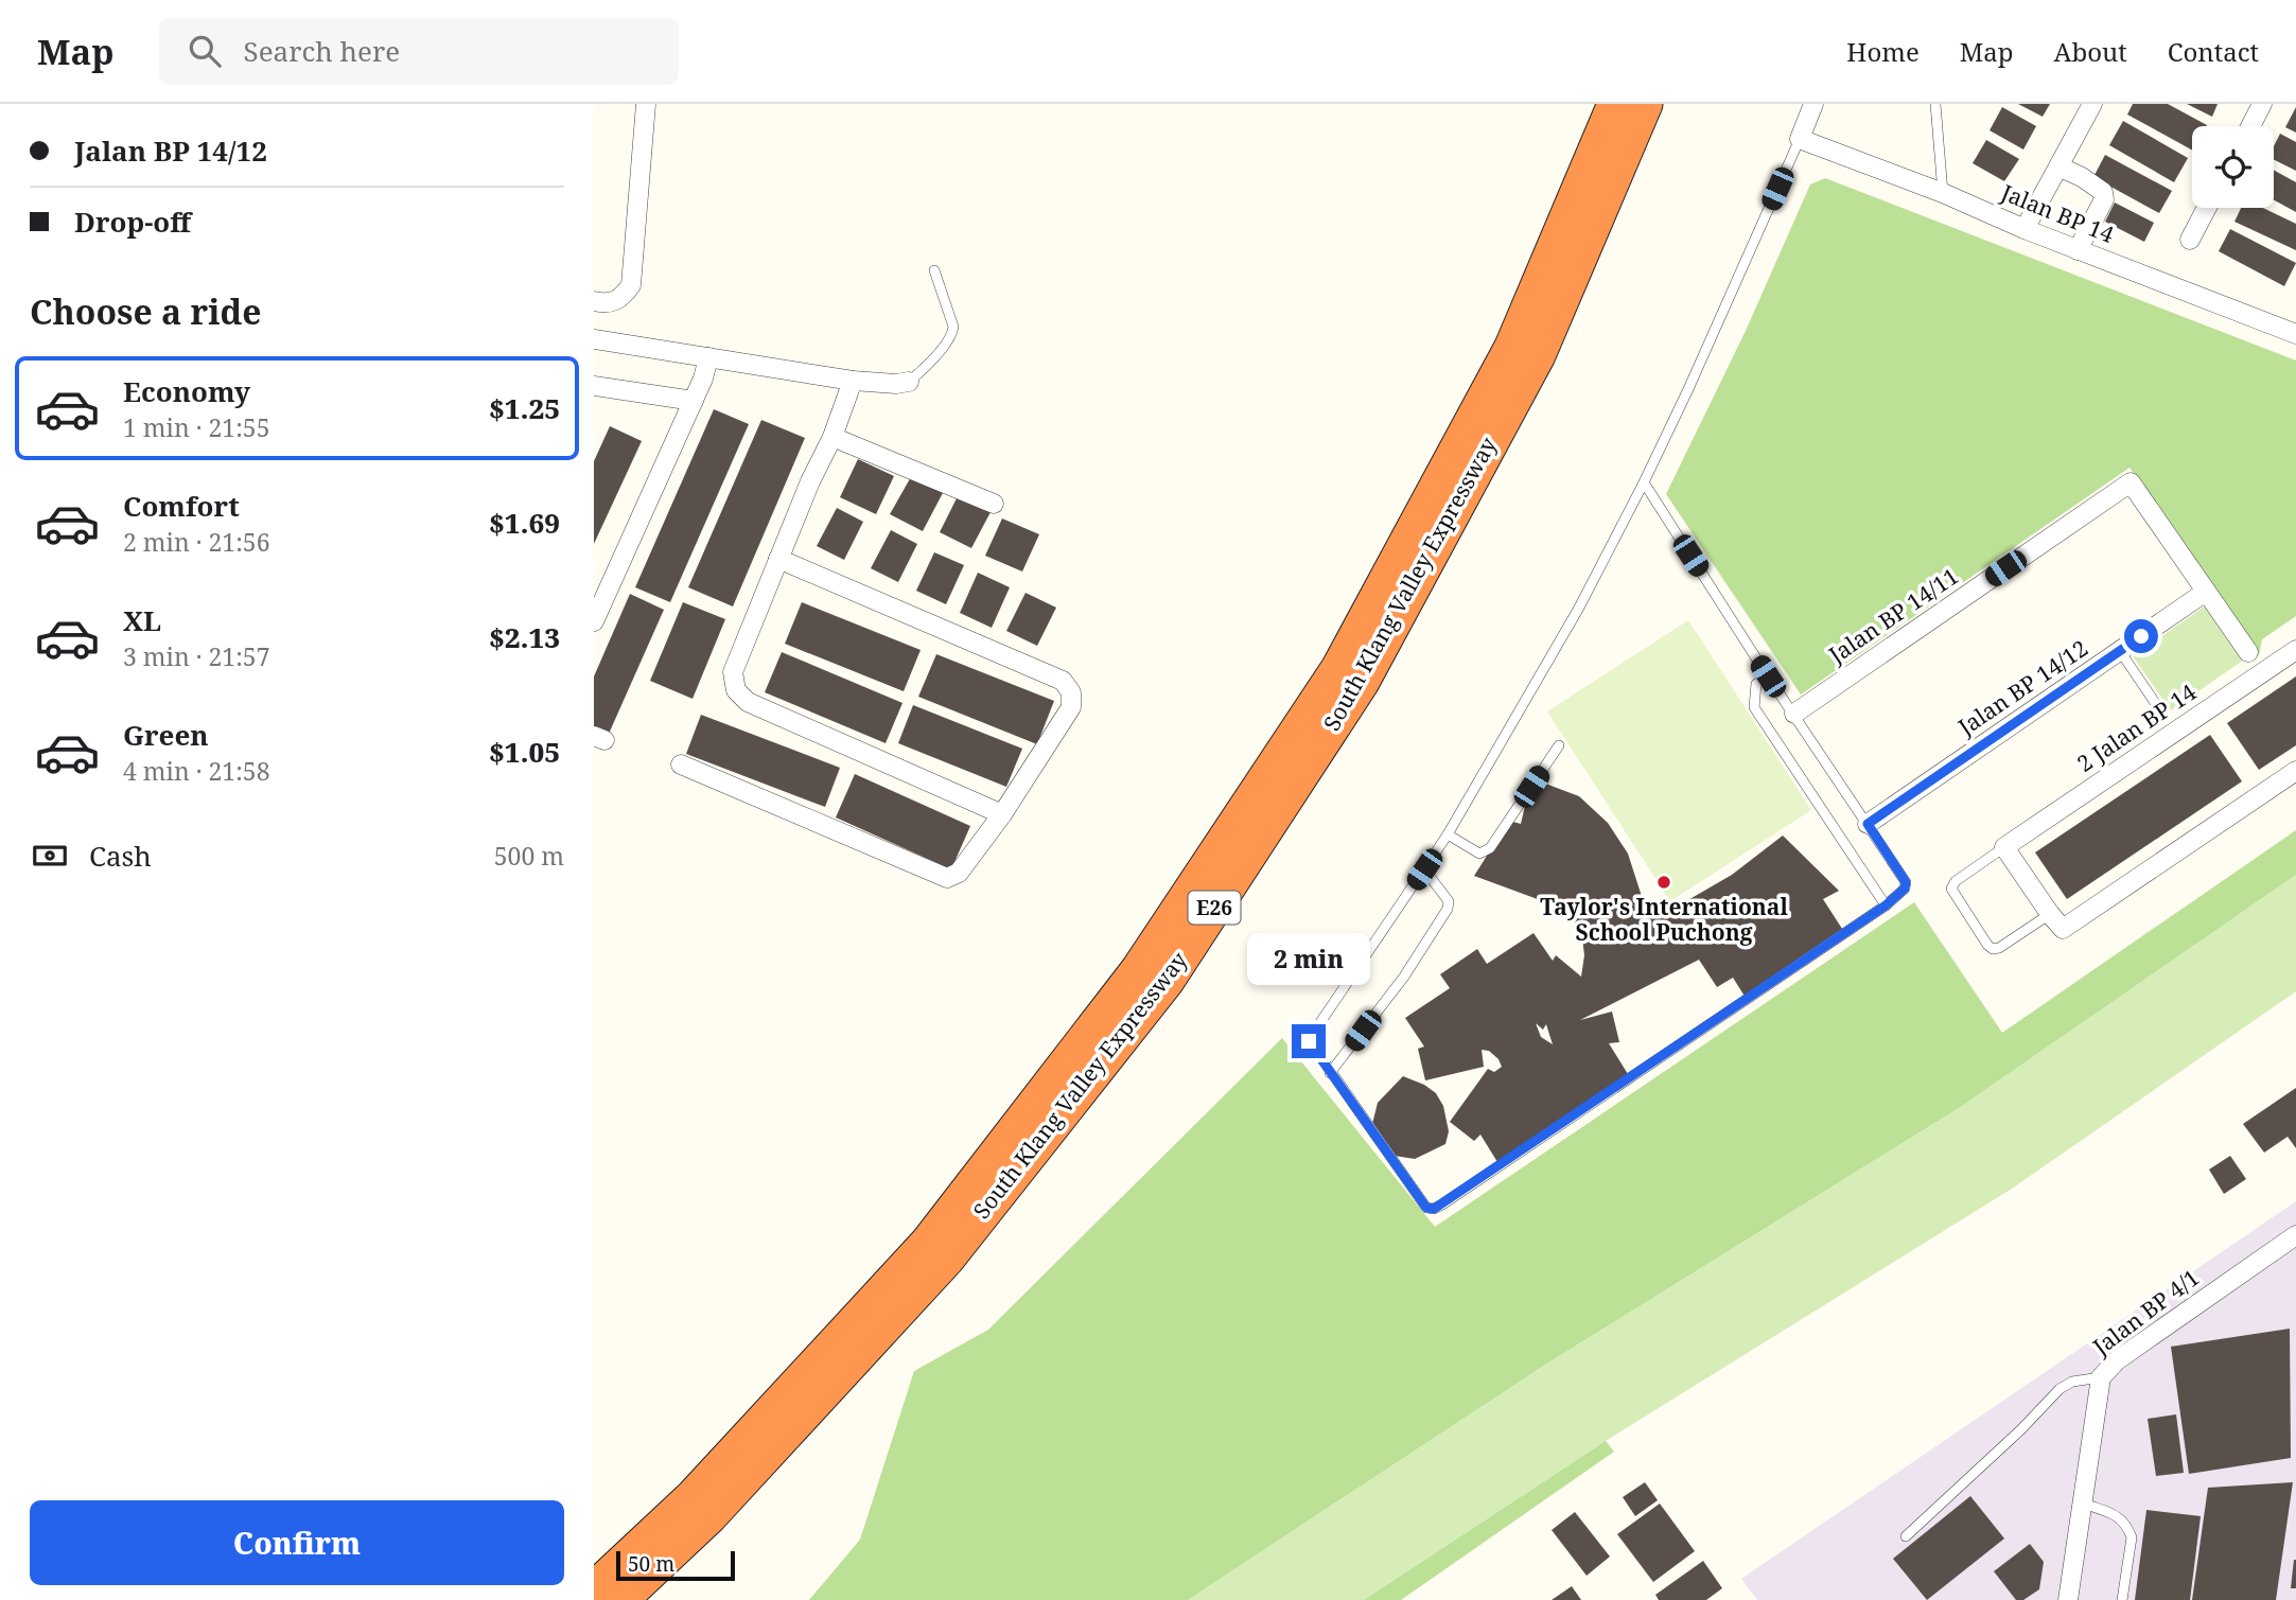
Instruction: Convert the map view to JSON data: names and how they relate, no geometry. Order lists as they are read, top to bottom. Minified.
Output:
{"streets":{"highway":["South Klang Valley Expressway","E26"],"street":["Jalan BP 14","Jalan BP 14/11","Jalan BP 14/12","2 Jalan BP 14","Jalan BP 4/1"]},"crossings":[["Jalan BP 14/11","Jalan BP 14/12"]],"places":["Taylor's International School Puchong"],"scale_bar":"50 m","page":{"header":"Map","search":"Search here","nav":["Home","Map","About","Contact"],"banner":["Jalan BP 14/12","Drop-off"],"heading":"Choose a ride","list":[{"name":"Economy","note":"1 min · 21:55","value":"$1.25"},{"name":"Comfort","note":"2 min · 21:56","value":"$1.69"},{"name":"XL","note":"3 min · 21:57","value":"$2.13"},{"name":"Green","note":"4 min · 21:58","value":"$1.05"}],"pay":["Cash","500 m"],"bubble":"2 min","buttons":"Confirm","scale":"50 m"}}
